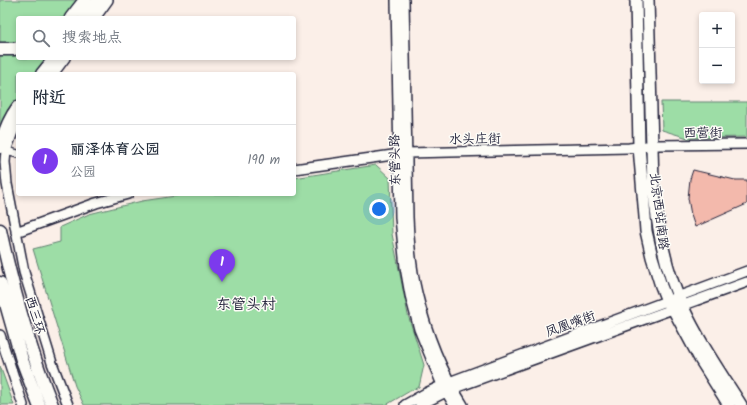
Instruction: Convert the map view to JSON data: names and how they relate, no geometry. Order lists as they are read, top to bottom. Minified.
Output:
{"streets":{"highway":["西三环"],"main road":["北京西站南路"],"street":["西营街","水头庄街","东管头路","凤凰嘴街"]},"crossings":[["西营街","水头庄街"],["西营街","北京西站南路"],["水头庄街","东管头路"],["水头庄街","北京西站南路"],["东管头路","凤凰嘴街"],["北京西站南路","凤凰嘴街"]],"districts":["东管头村"],"page":{"map_buttons":["+","−"],"search":"搜索地点","heading":"附近","list":[{"mark":"1","name":"丽泽体育公园","note":"公园","value":"190 m"}],"pins":"1"}}
